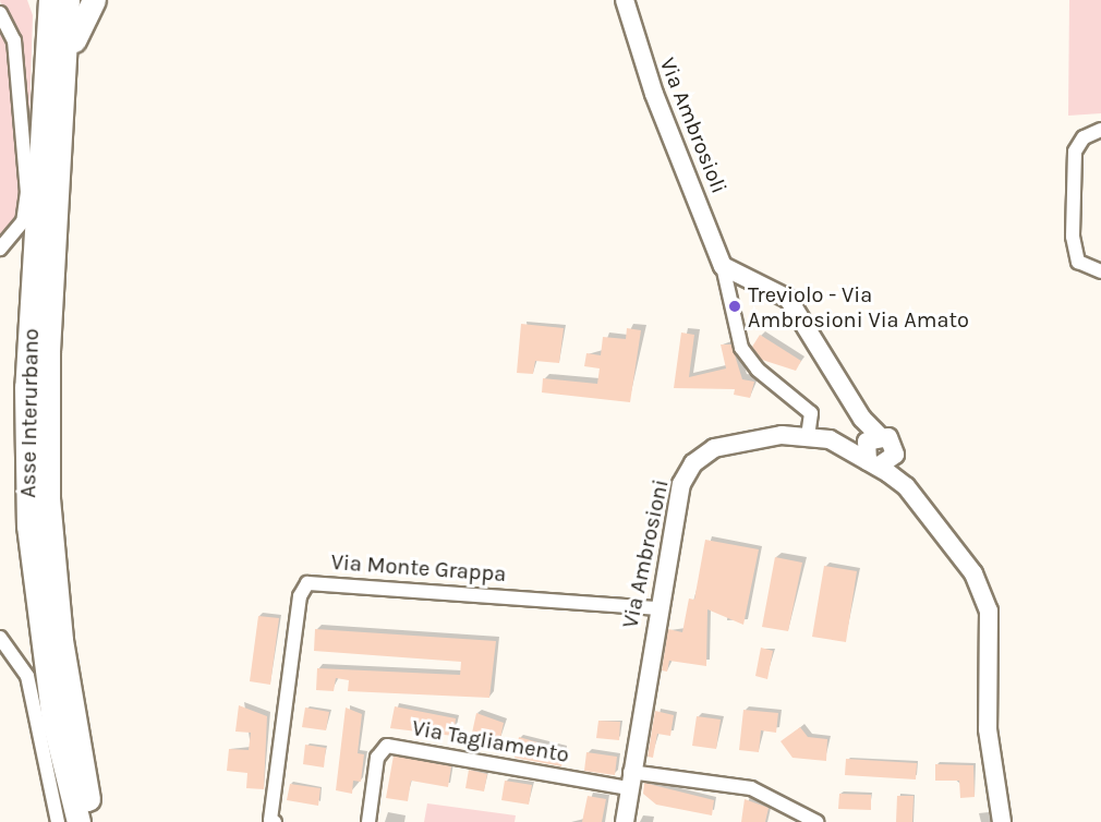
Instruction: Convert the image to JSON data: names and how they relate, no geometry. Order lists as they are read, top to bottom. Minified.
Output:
{"streets":{"highway":["Asse Interurbano"],"street":["Via Ambrosioli","Via Ambrosioni","Via Monte Grappa","Via Tagliamento"]},"crossings":[["Via Ambrosioni","Via Monte Grappa"],["Via Ambrosioni","Via Tagliamento"]],"places":["Treviolo - Via Ambrosioni Via Amato"]}
